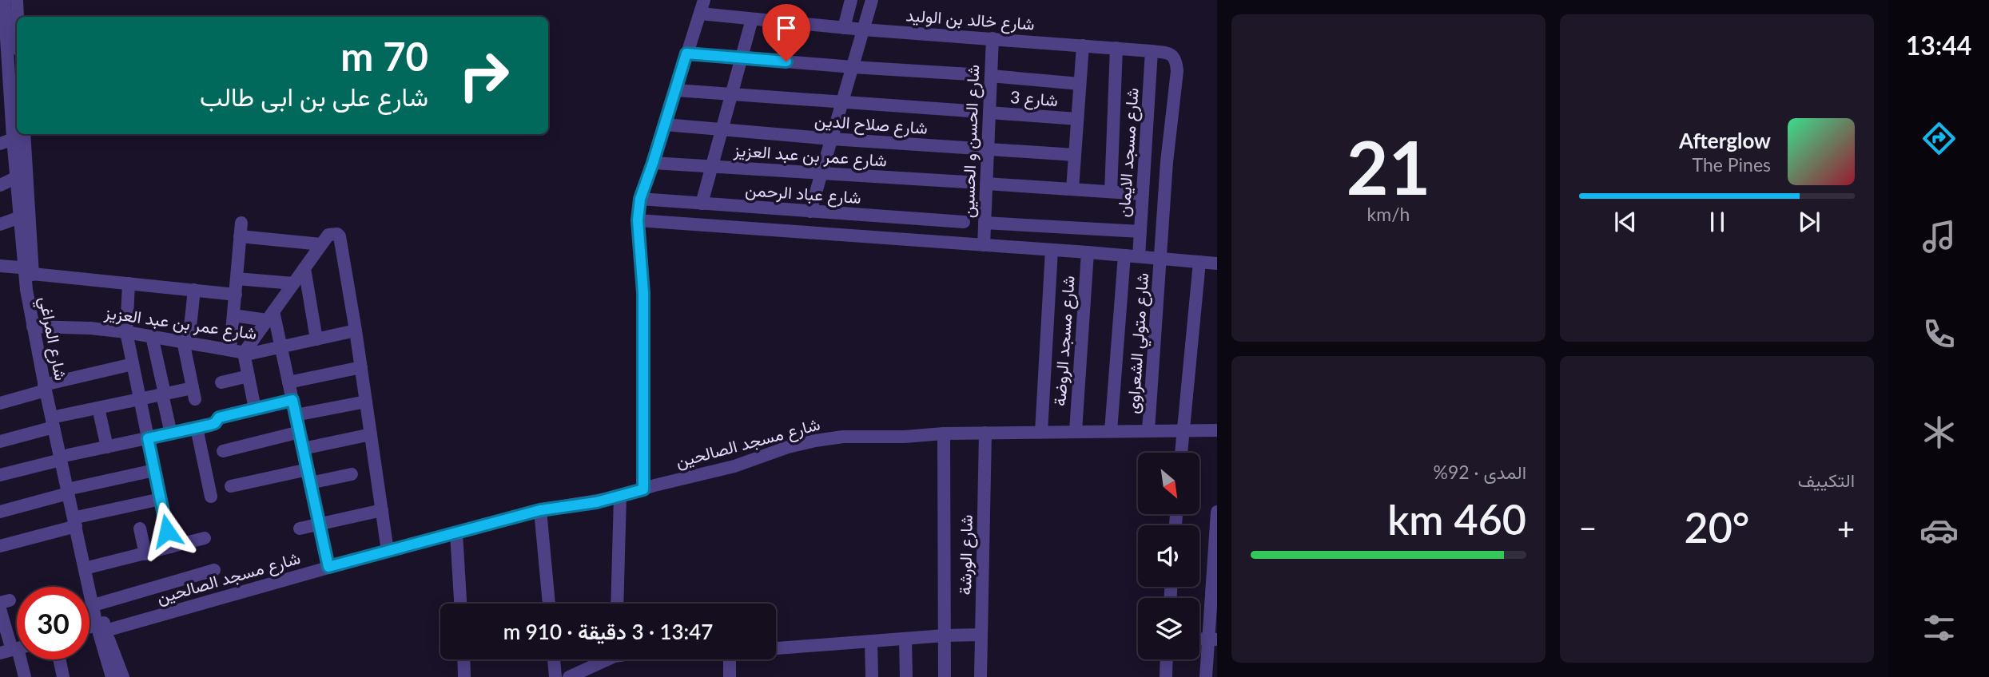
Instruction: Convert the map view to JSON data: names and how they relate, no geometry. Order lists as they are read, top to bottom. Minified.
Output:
{"streets":{"street":["شارع خالد بن الوليد","شارع 3","شارع صلاح الدين","شارع الحسن و الحسين","شارع مسجد الايمان","شارع عمر بن عبد العزيز","شارع عباد الرحمن","شارع المراغي","شارع مسجد الروضة","شارع متولي الشعراوى","شارع مسجد الصالحين","شارع الورشة"]},"crossings":[["شارع خالد بن الوليد","شارع الحسن و الحسين"],["شارع خالد بن الوليد","شارع مسجد الايمان"],["شارع خالد بن الوليد","شارع متولي الشعراوى"],["شارع 3","شارع الحسن و الحسين"],["شارع صلاح الدين","شارع الحسن و الحسين"],["شارع عمر بن عبد العزيز","شارع المراغي"],["شارع المراغي","شارع مسجد الصالحين"],["شارع مسجد الروضة","شارع مسجد الصالحين"],["شارع متولي الشعراوى","شارع مسجد الصالحين"],["شارع مسجد الصالحين","شارع الورشة"]],"north":"bottom right","page":{"tabs":"13:44","tile":[["21","km/h"],"التكييف",["المدى · 92%","460 km"]],"turn":["70 m","شارع على بن ابى طالب"],"song":["Afterglow","The Pines"],"heat":["−","20°","+"],"limit":"30","trip":"13:47 · 3 دقيقة · 910 m"}}
